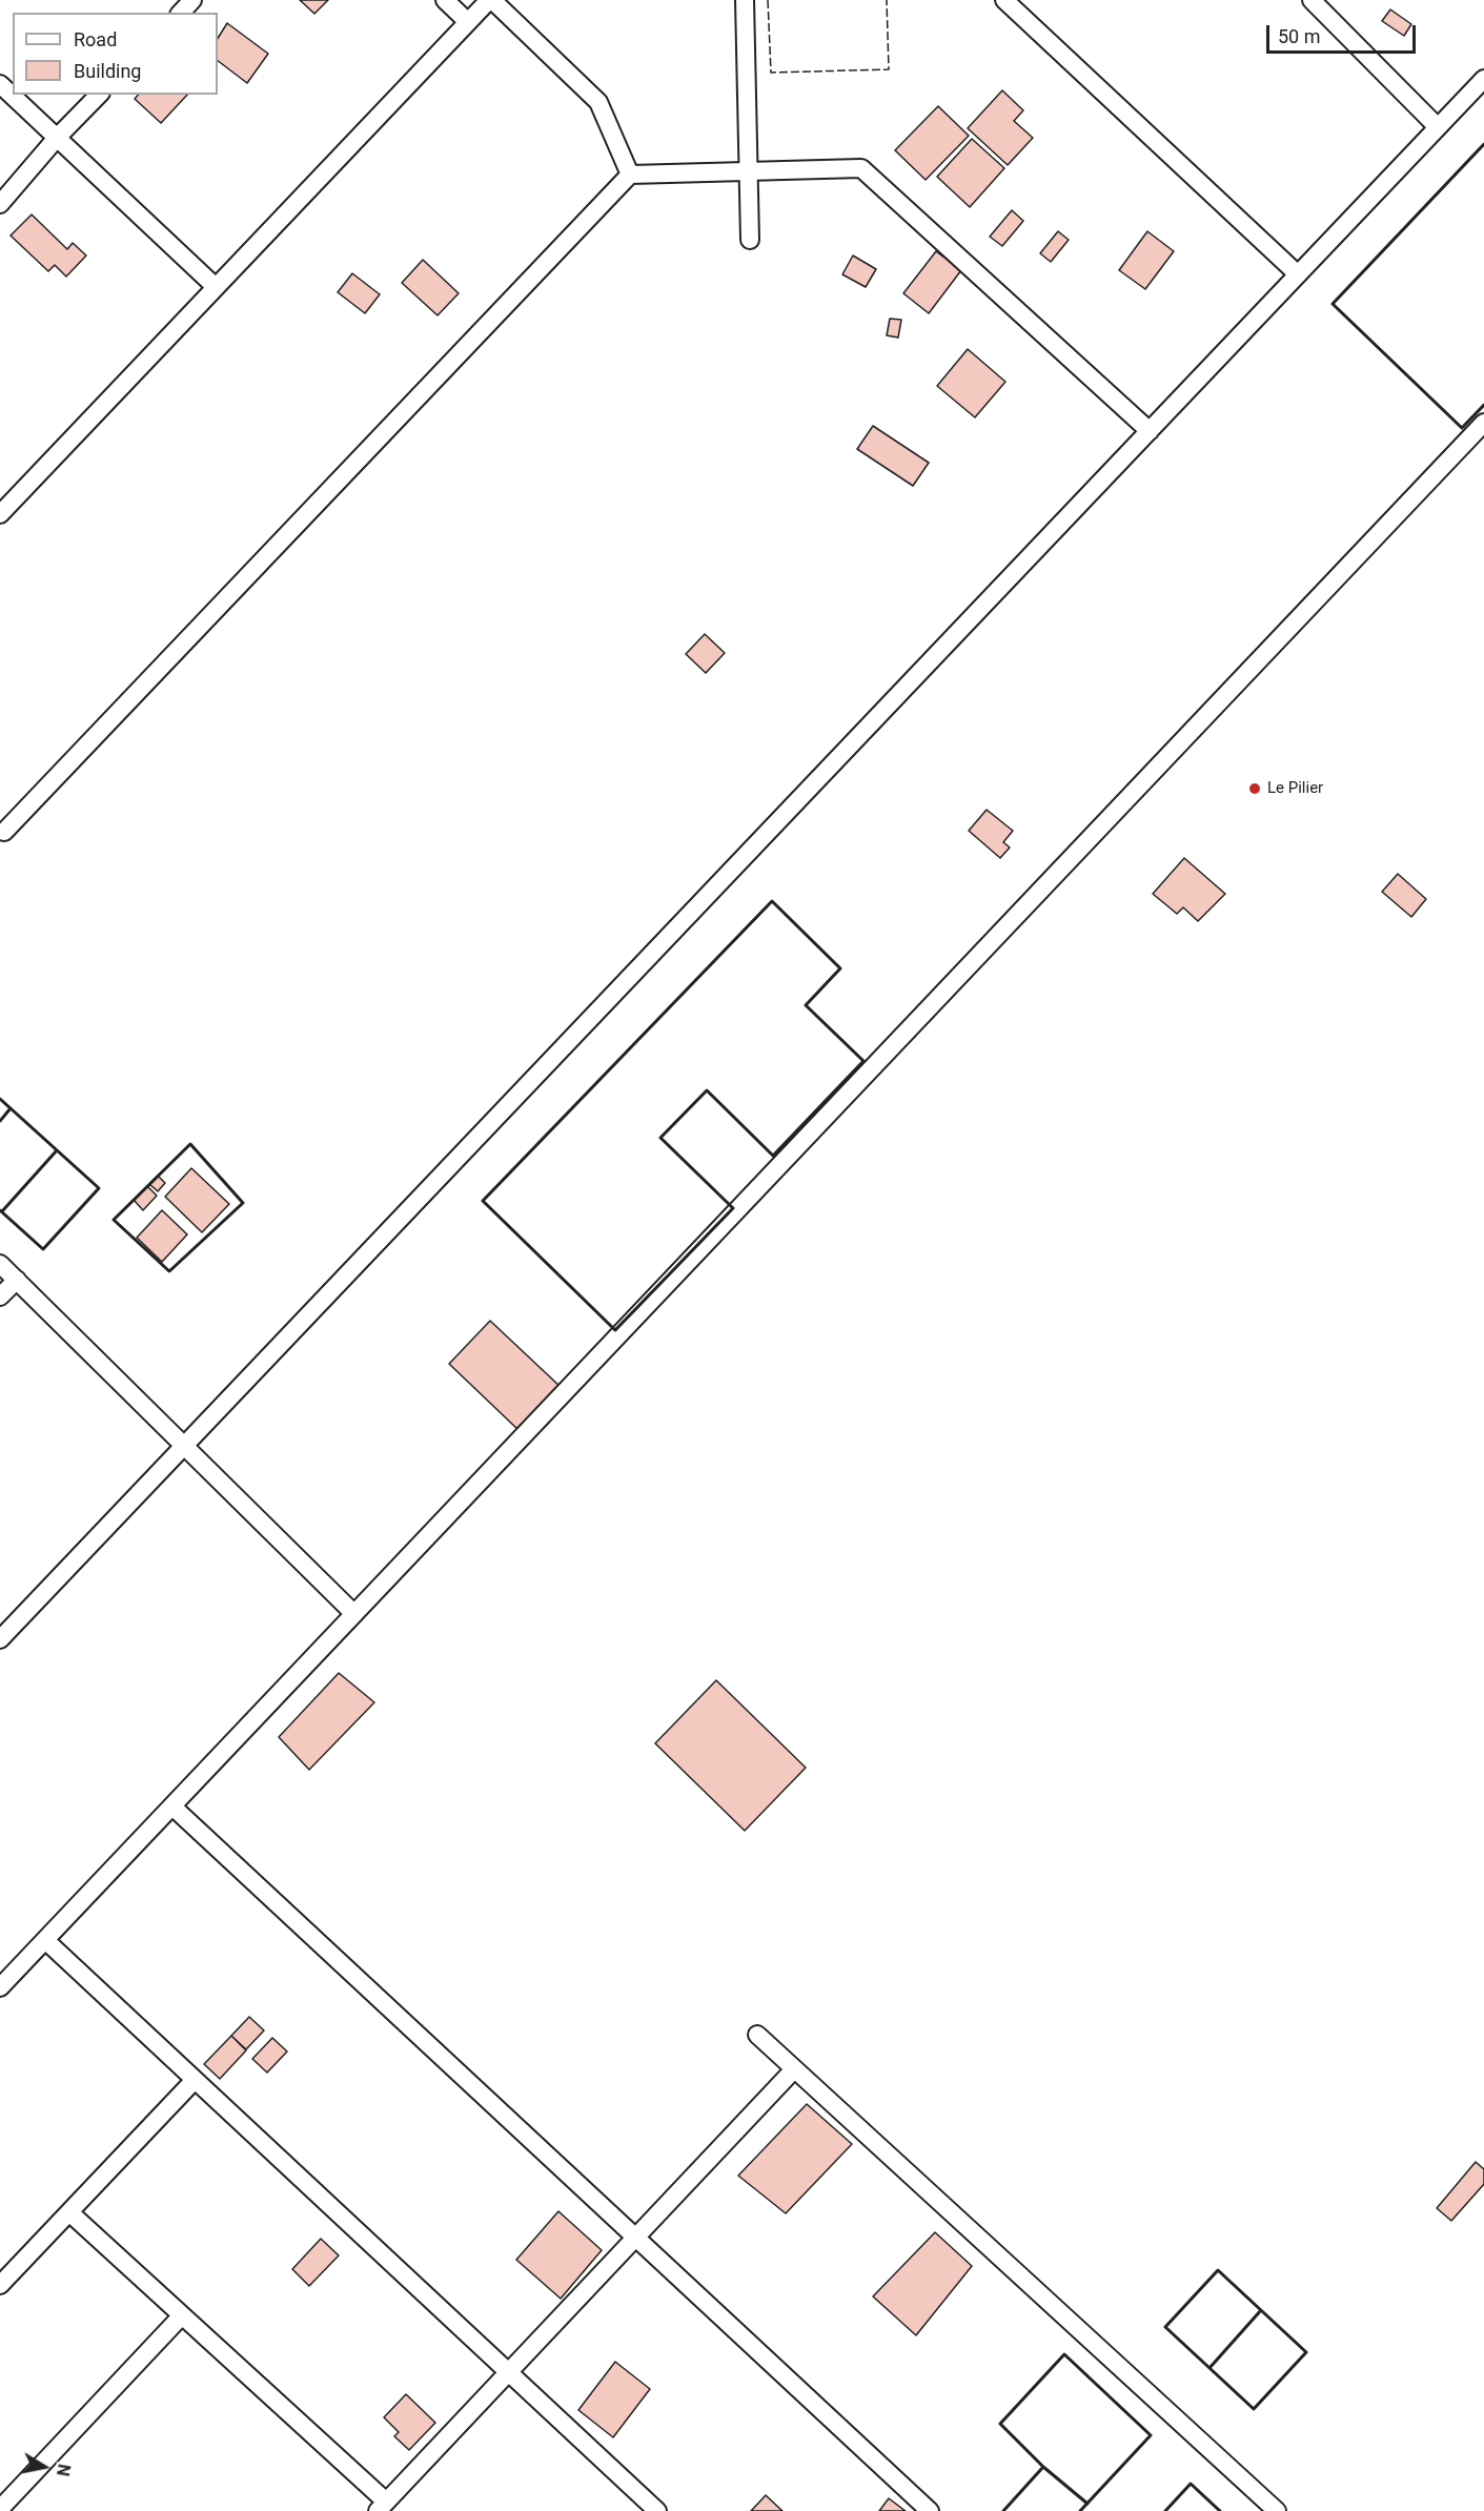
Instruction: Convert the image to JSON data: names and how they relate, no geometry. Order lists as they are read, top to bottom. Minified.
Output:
{"places":["Le Pilier"],"legend":["Road","Building"],"scale_bar":"50 m","north":"right"}
